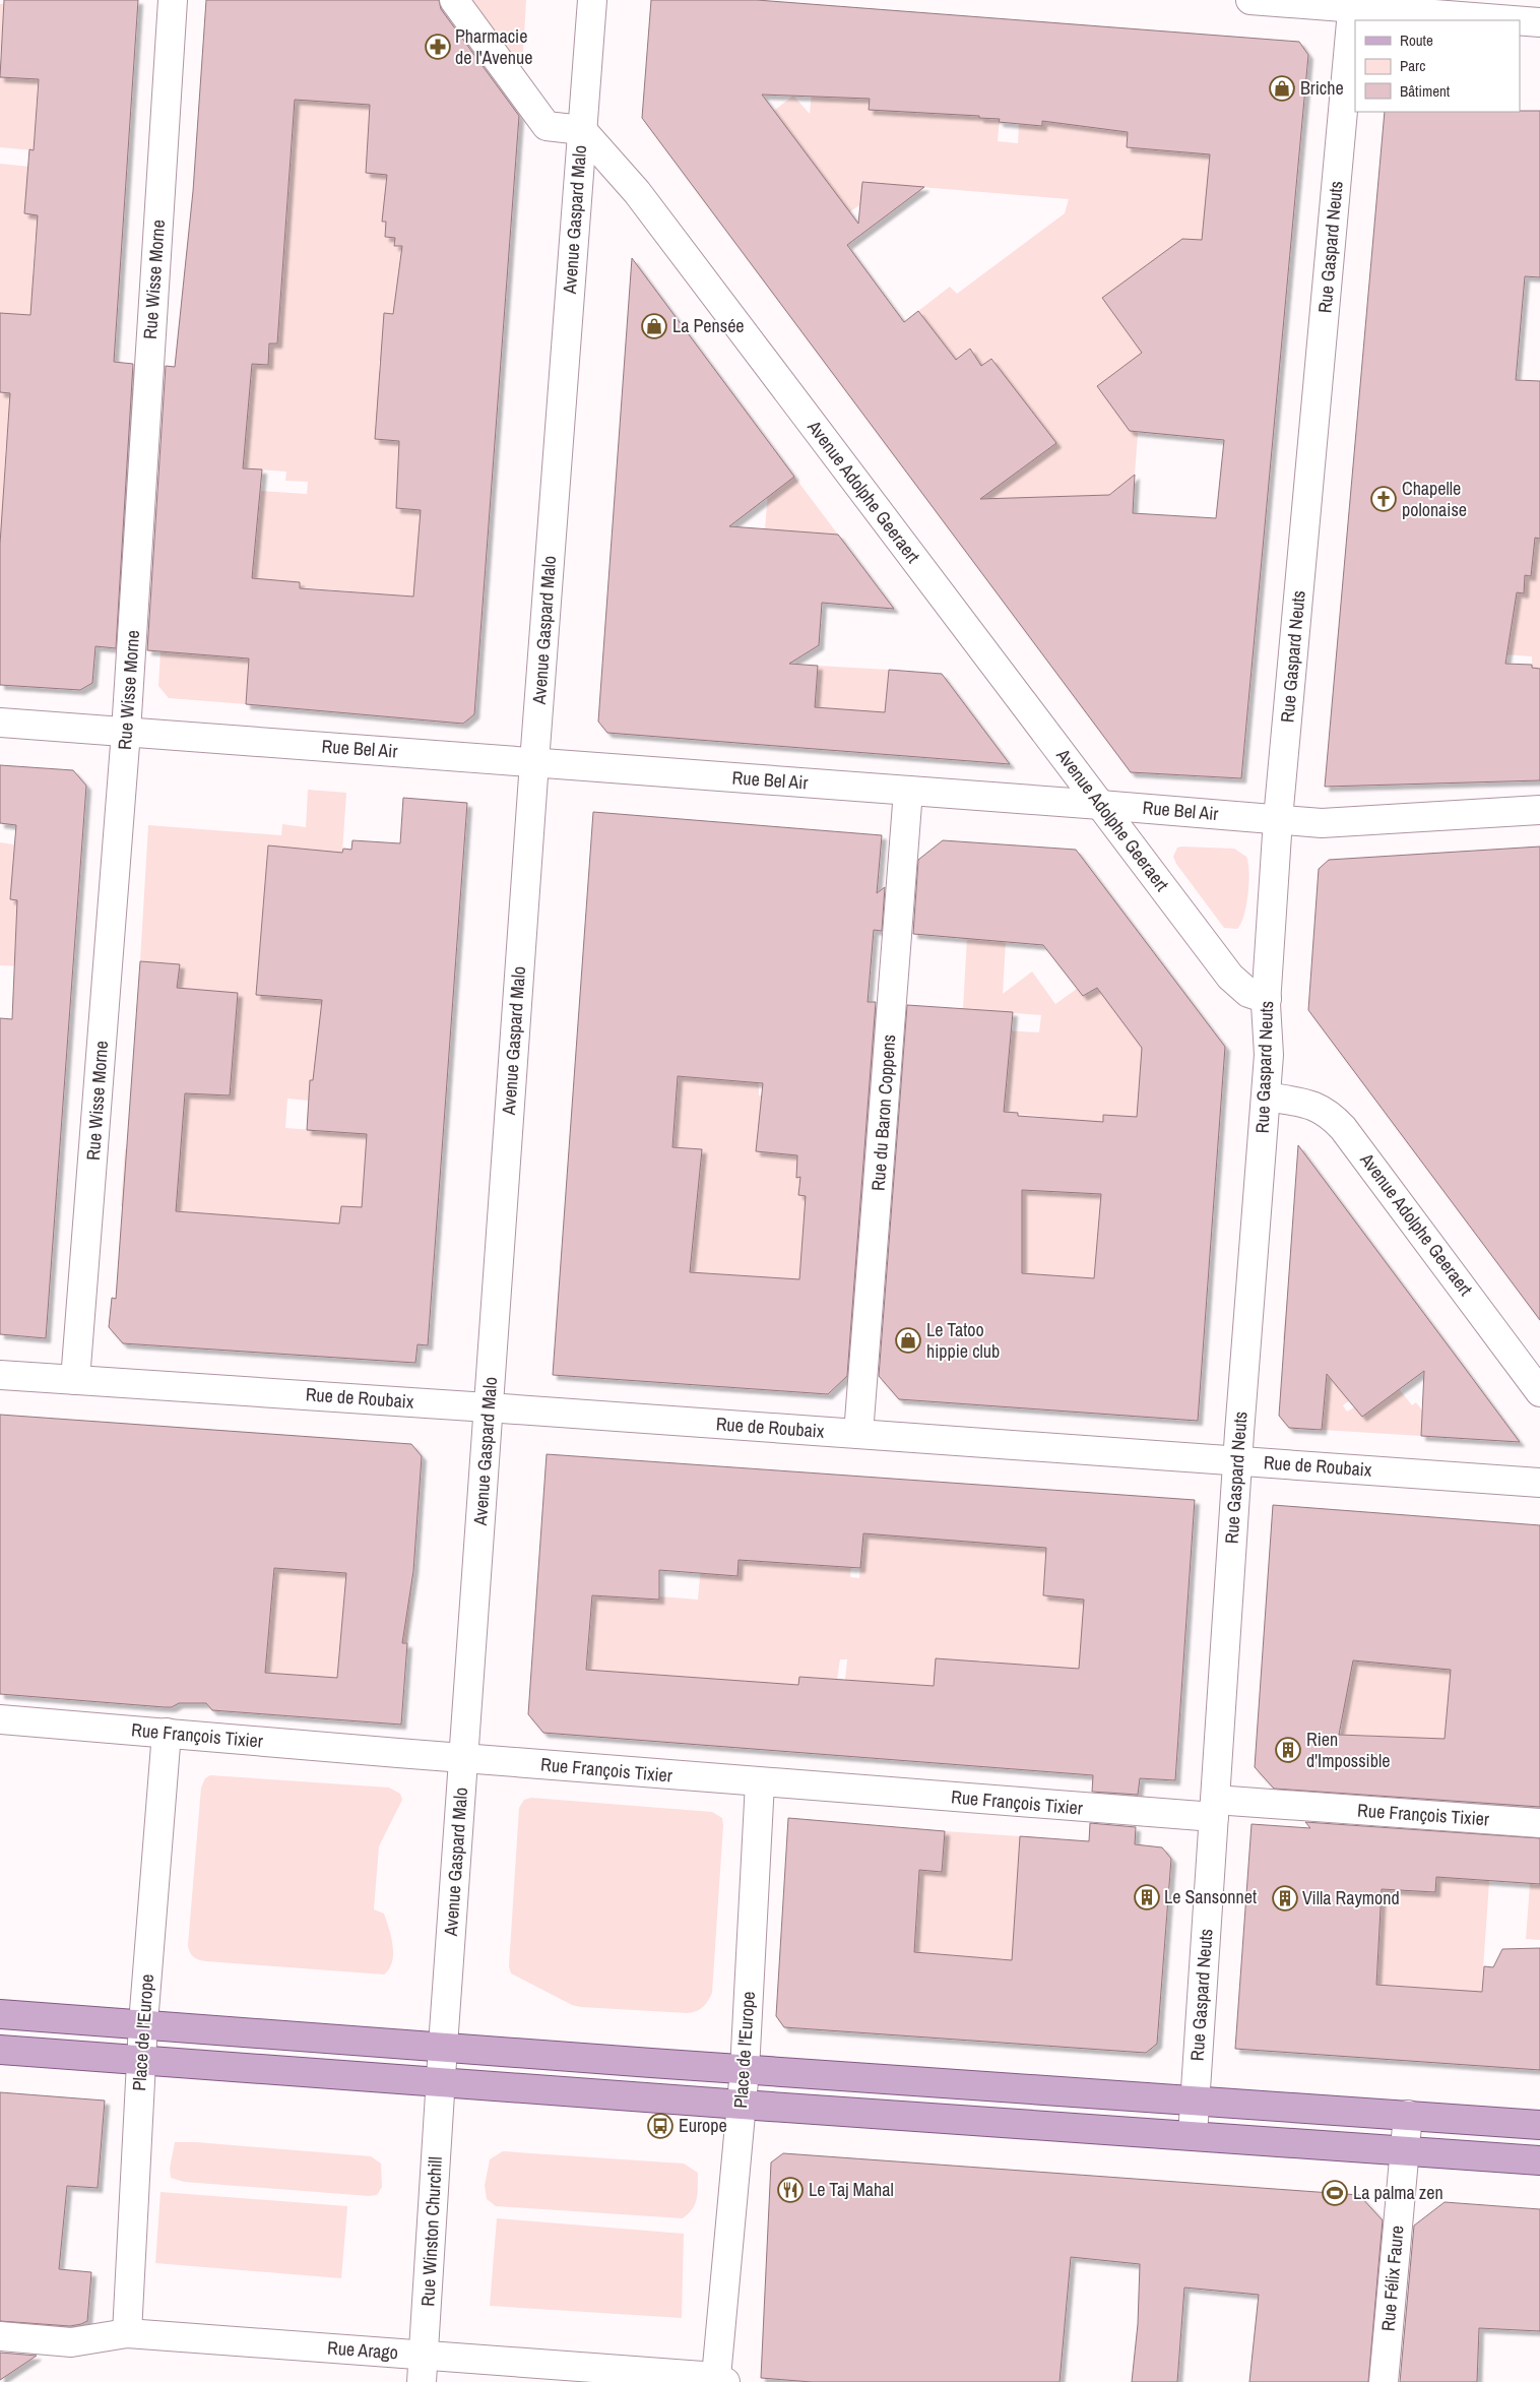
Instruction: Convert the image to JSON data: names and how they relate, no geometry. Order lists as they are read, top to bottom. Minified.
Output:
{"streets":{"street":["Avenue Gaspard Malo","Rue Gaspard Neuts","Rue Wisse Morne","Avenue Adolphe Geeraert","Rue Bel Air","Rue du Baron Coppens","Rue de Roubaix","Rue François Tixier","Place de l'Europe","Rue Winston Churchill","Rue Félix Faure","Rue Arago"]},"crossings":[["Avenue Gaspard Malo","Avenue Adolphe Geeraert"],["Avenue Gaspard Malo","Rue Bel Air"],["Avenue Gaspard Malo","Rue de Roubaix"],["Avenue Gaspard Malo","Rue François Tixier"],["Avenue Gaspard Malo","Rue Winston Churchill"],["Rue Gaspard Neuts","Avenue Adolphe Geeraert"],["Rue Gaspard Neuts","Rue Bel Air"],["Rue Gaspard Neuts","Rue de Roubaix"],["Rue Gaspard Neuts","Rue François Tixier"],["Rue Wisse Morne","Rue Bel Air"],["Rue Wisse Morne","Rue de Roubaix"],["Avenue Adolphe Geeraert","Rue Bel Air"],["Rue Bel Air","Rue du Baron Coppens"],["Rue du Baron Coppens","Rue de Roubaix"],["Rue François Tixier","Place de l'Europe"],["Place de l'Europe","Rue Arago"],["Rue Winston Churchill","Rue Arago"]],"places":{"pharmacy":["Pharmacie de l'Avenue"],"shop":["Briche","La Pensée","Le Tatoo hippie club"],"church":["Chapelle polonaise"],"building":["Rien d'Impossible","Le Sansonnet","Villa Raymond"],"bus stop":["Europe"],"restaurant":["Le Taj Mahal"],"sports":["La palma zen"]},"legend":["Route","Parc","Bâtiment"]}
